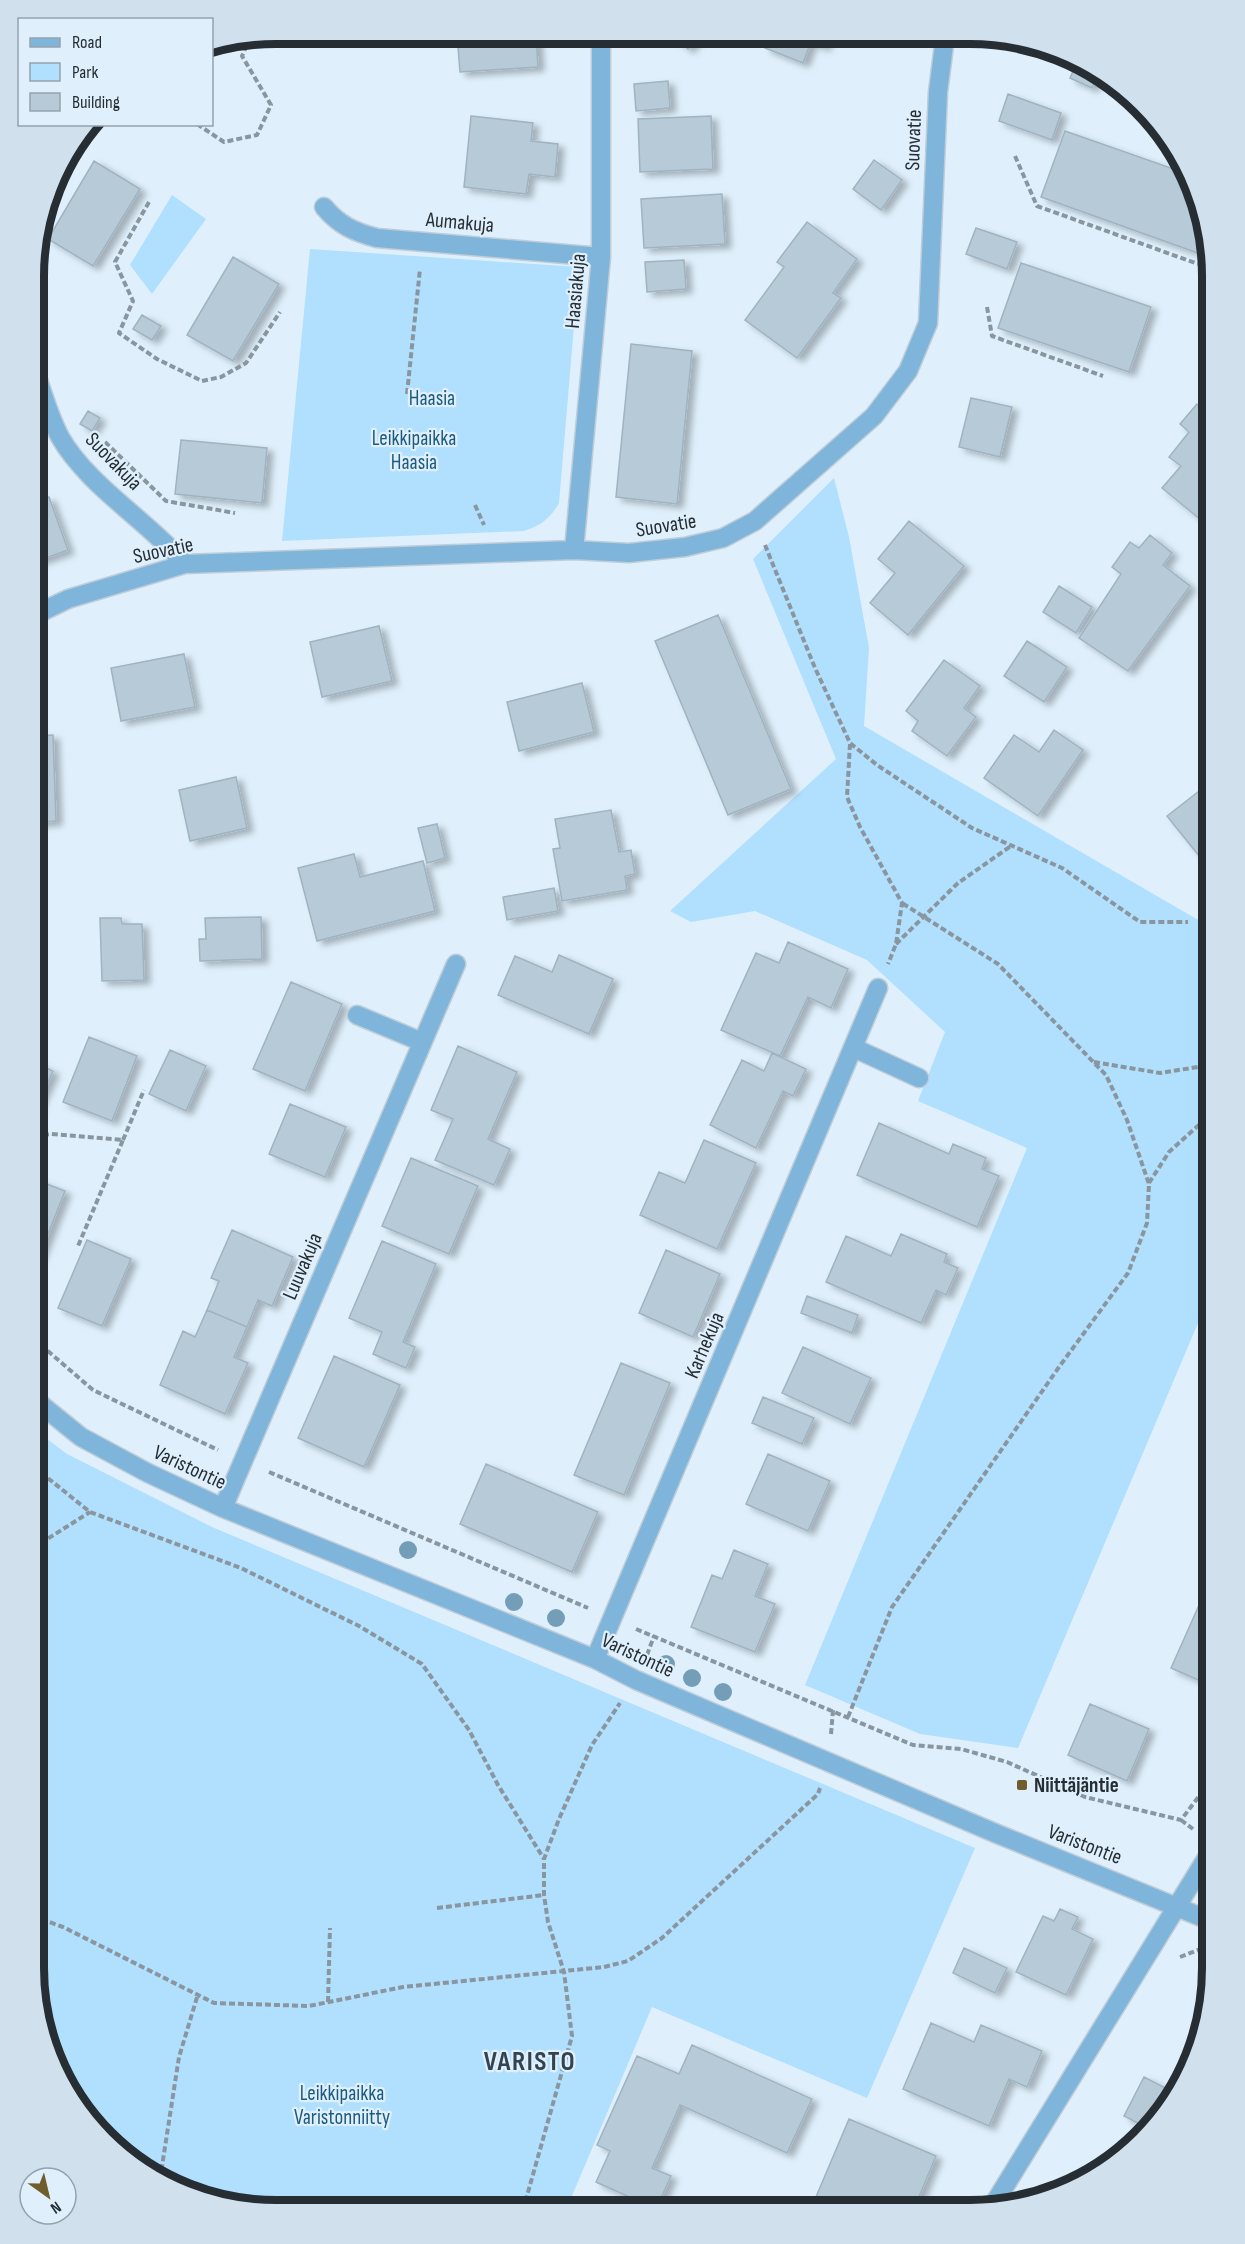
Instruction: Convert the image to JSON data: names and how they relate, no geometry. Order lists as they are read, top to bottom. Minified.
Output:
{"streets":{"street":["Suovatie","Aumakuja","Haasiakuja","Suovakuja","Luuvakuja","Karhekuja","Varistontie"]},"crossings":[["Suovatie","Haasiakuja"],["Suovatie","Suovakuja"],["Aumakuja","Haasiakuja"],["Luuvakuja","Varistontie"],["Karhekuja","Varistontie"]],"districts":["VARISTO"],"parks":["Haasia","Leikkipaikka Haasia","Leikkipaikka Varistonniitty"],"places":{"transit":["Niittäjäntie"]},"legend":["Road","Park","Building"],"north":"bottom right"}
